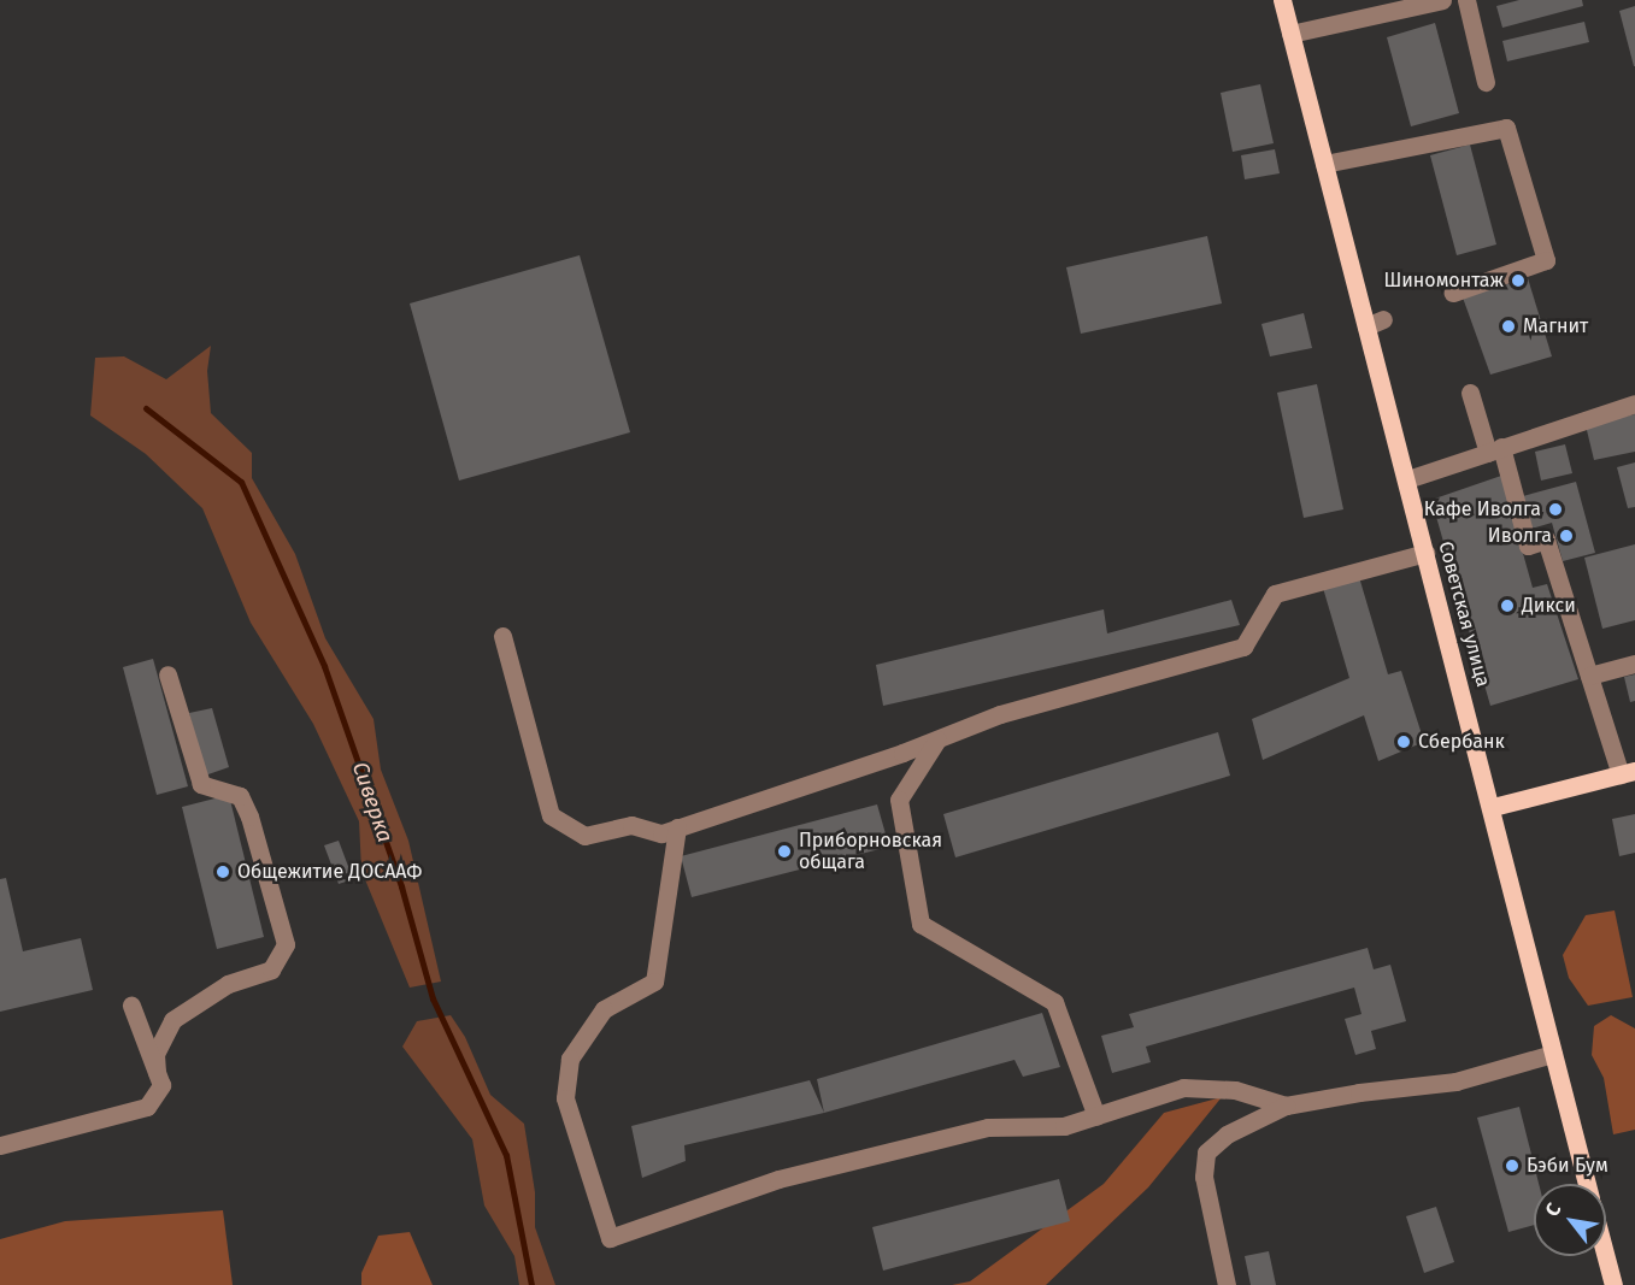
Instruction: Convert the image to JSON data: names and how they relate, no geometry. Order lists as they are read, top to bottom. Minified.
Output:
{"streets":{"main road":["Советская улица"]},"water":["Сиверка"],"places":["Шиномонтаж","Магнит","Кафе Иволга","Иволга","Дикси","Сбербанк","Приборновская общага","Общежитие ДОСААФ","Бэби Бум"],"north":"top left"}
